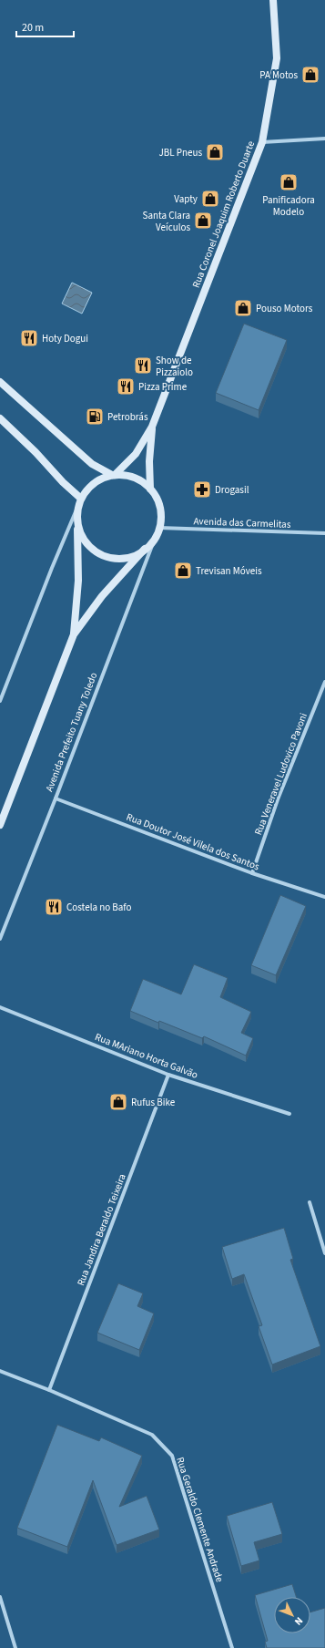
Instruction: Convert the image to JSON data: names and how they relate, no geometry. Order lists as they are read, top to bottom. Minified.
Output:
{"streets":{"main road":["Rua Coronel Joaquim Roberto Duarte"],"street":["Avenida das Carmelitas","Avenida Prefeito Tuany Toledo","Rua Veneravel Ludovico Pavoni","Rua Doutor José Vilela dos Santos","Rua MAriano Horta Galvão","Rua Jandira Beraldo Teixeira","Rua Geraldo Clemente Andrade"]},"crossings":[["Rua Coronel Joaquim Roberto Duarte","Avenida das Carmelitas"],["Rua Coronel Joaquim Roberto Duarte","Avenida Prefeito Tuany Toledo"],["Avenida das Carmelitas","Avenida Prefeito Tuany Toledo"],["Avenida Prefeito Tuany Toledo","Rua Doutor José Vilela dos Santos"],["Rua Veneravel Ludovico Pavoni","Rua Doutor José Vilela dos Santos"],["Rua MAriano Horta Galvão","Rua Jandira Beraldo Teixeira"],["Rua Jandira Beraldo Teixeira","Rua Geraldo Clemente Andrade"]],"places":{"shop":["PA Motos","JBL Pneus","Panificadora Modelo","Vapty","Santa Clara Veículos","Pouso Motors","Trevisan Móveis","Rufus Bike"],"restaurant":["Hoty Dogui","Show de Pizzaiolo","Pizza Prime","Costela no Bafo"],"fuel station":["Petrobrás"],"pharmacy":["Drogasil"]},"scale_bar":"20 m","north":"bottom right"}
